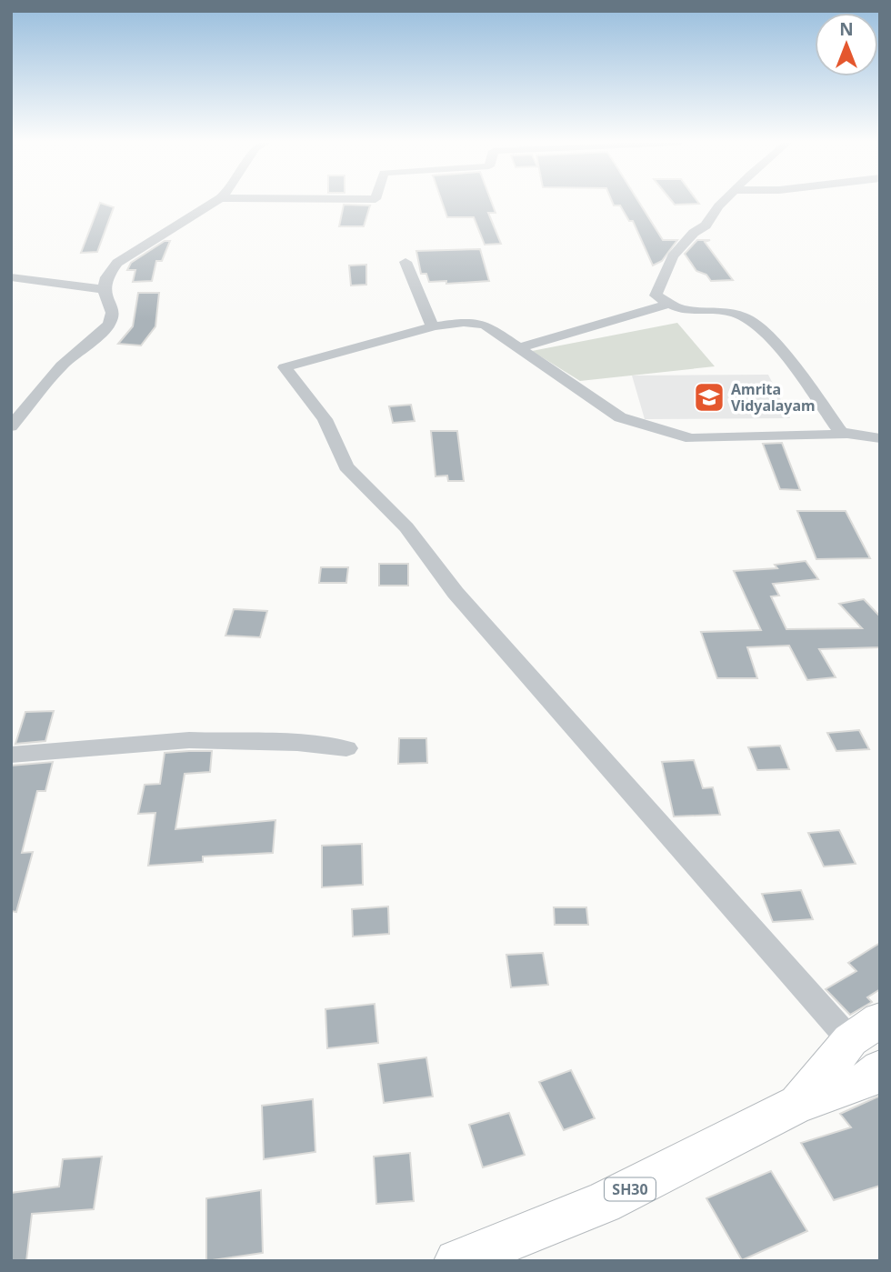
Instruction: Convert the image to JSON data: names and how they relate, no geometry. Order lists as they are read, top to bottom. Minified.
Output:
{"streets":{"main road":["SH30"]},"places":{"school or university":["Amrita Vidyalayam"]},"north":"top"}
